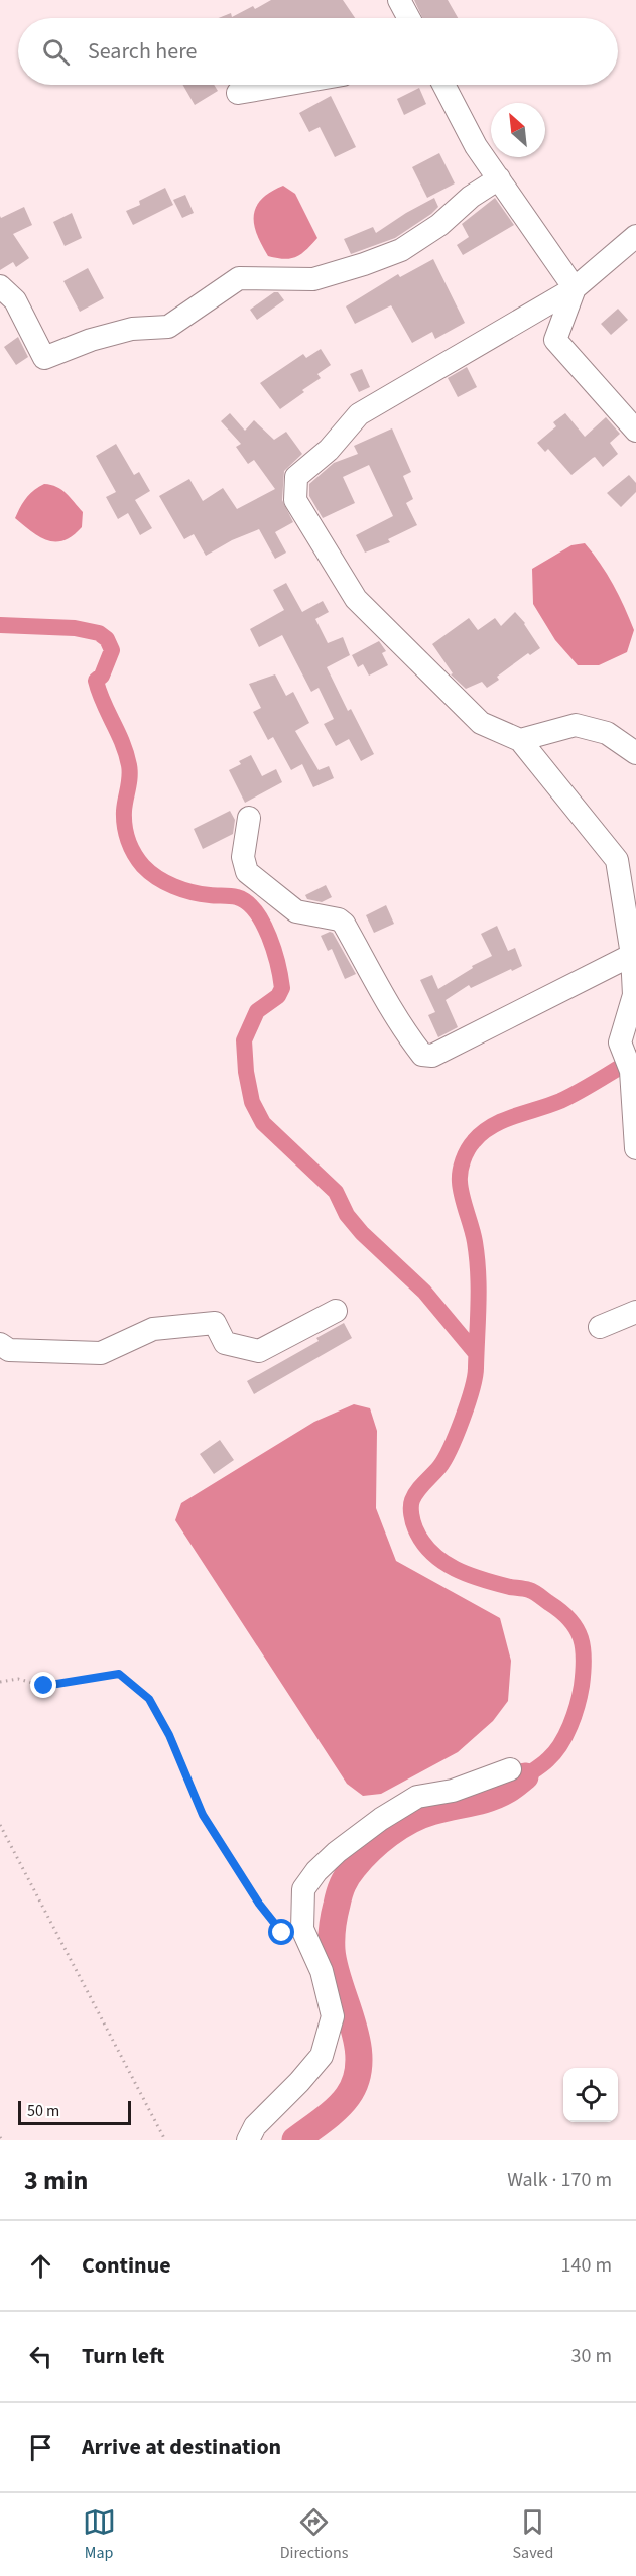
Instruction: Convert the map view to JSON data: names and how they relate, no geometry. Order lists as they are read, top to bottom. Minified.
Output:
{"scale_bar":"50 m","north":"top left","page":{"search":"Search here","scale":"50 m","heading":["3 min","Walk · 170 m"],"list":[["Continue","140 m"],["Turn left","30 m"],"Arrive at destination"],"nav":["Map","Directions","Saved"]}}
